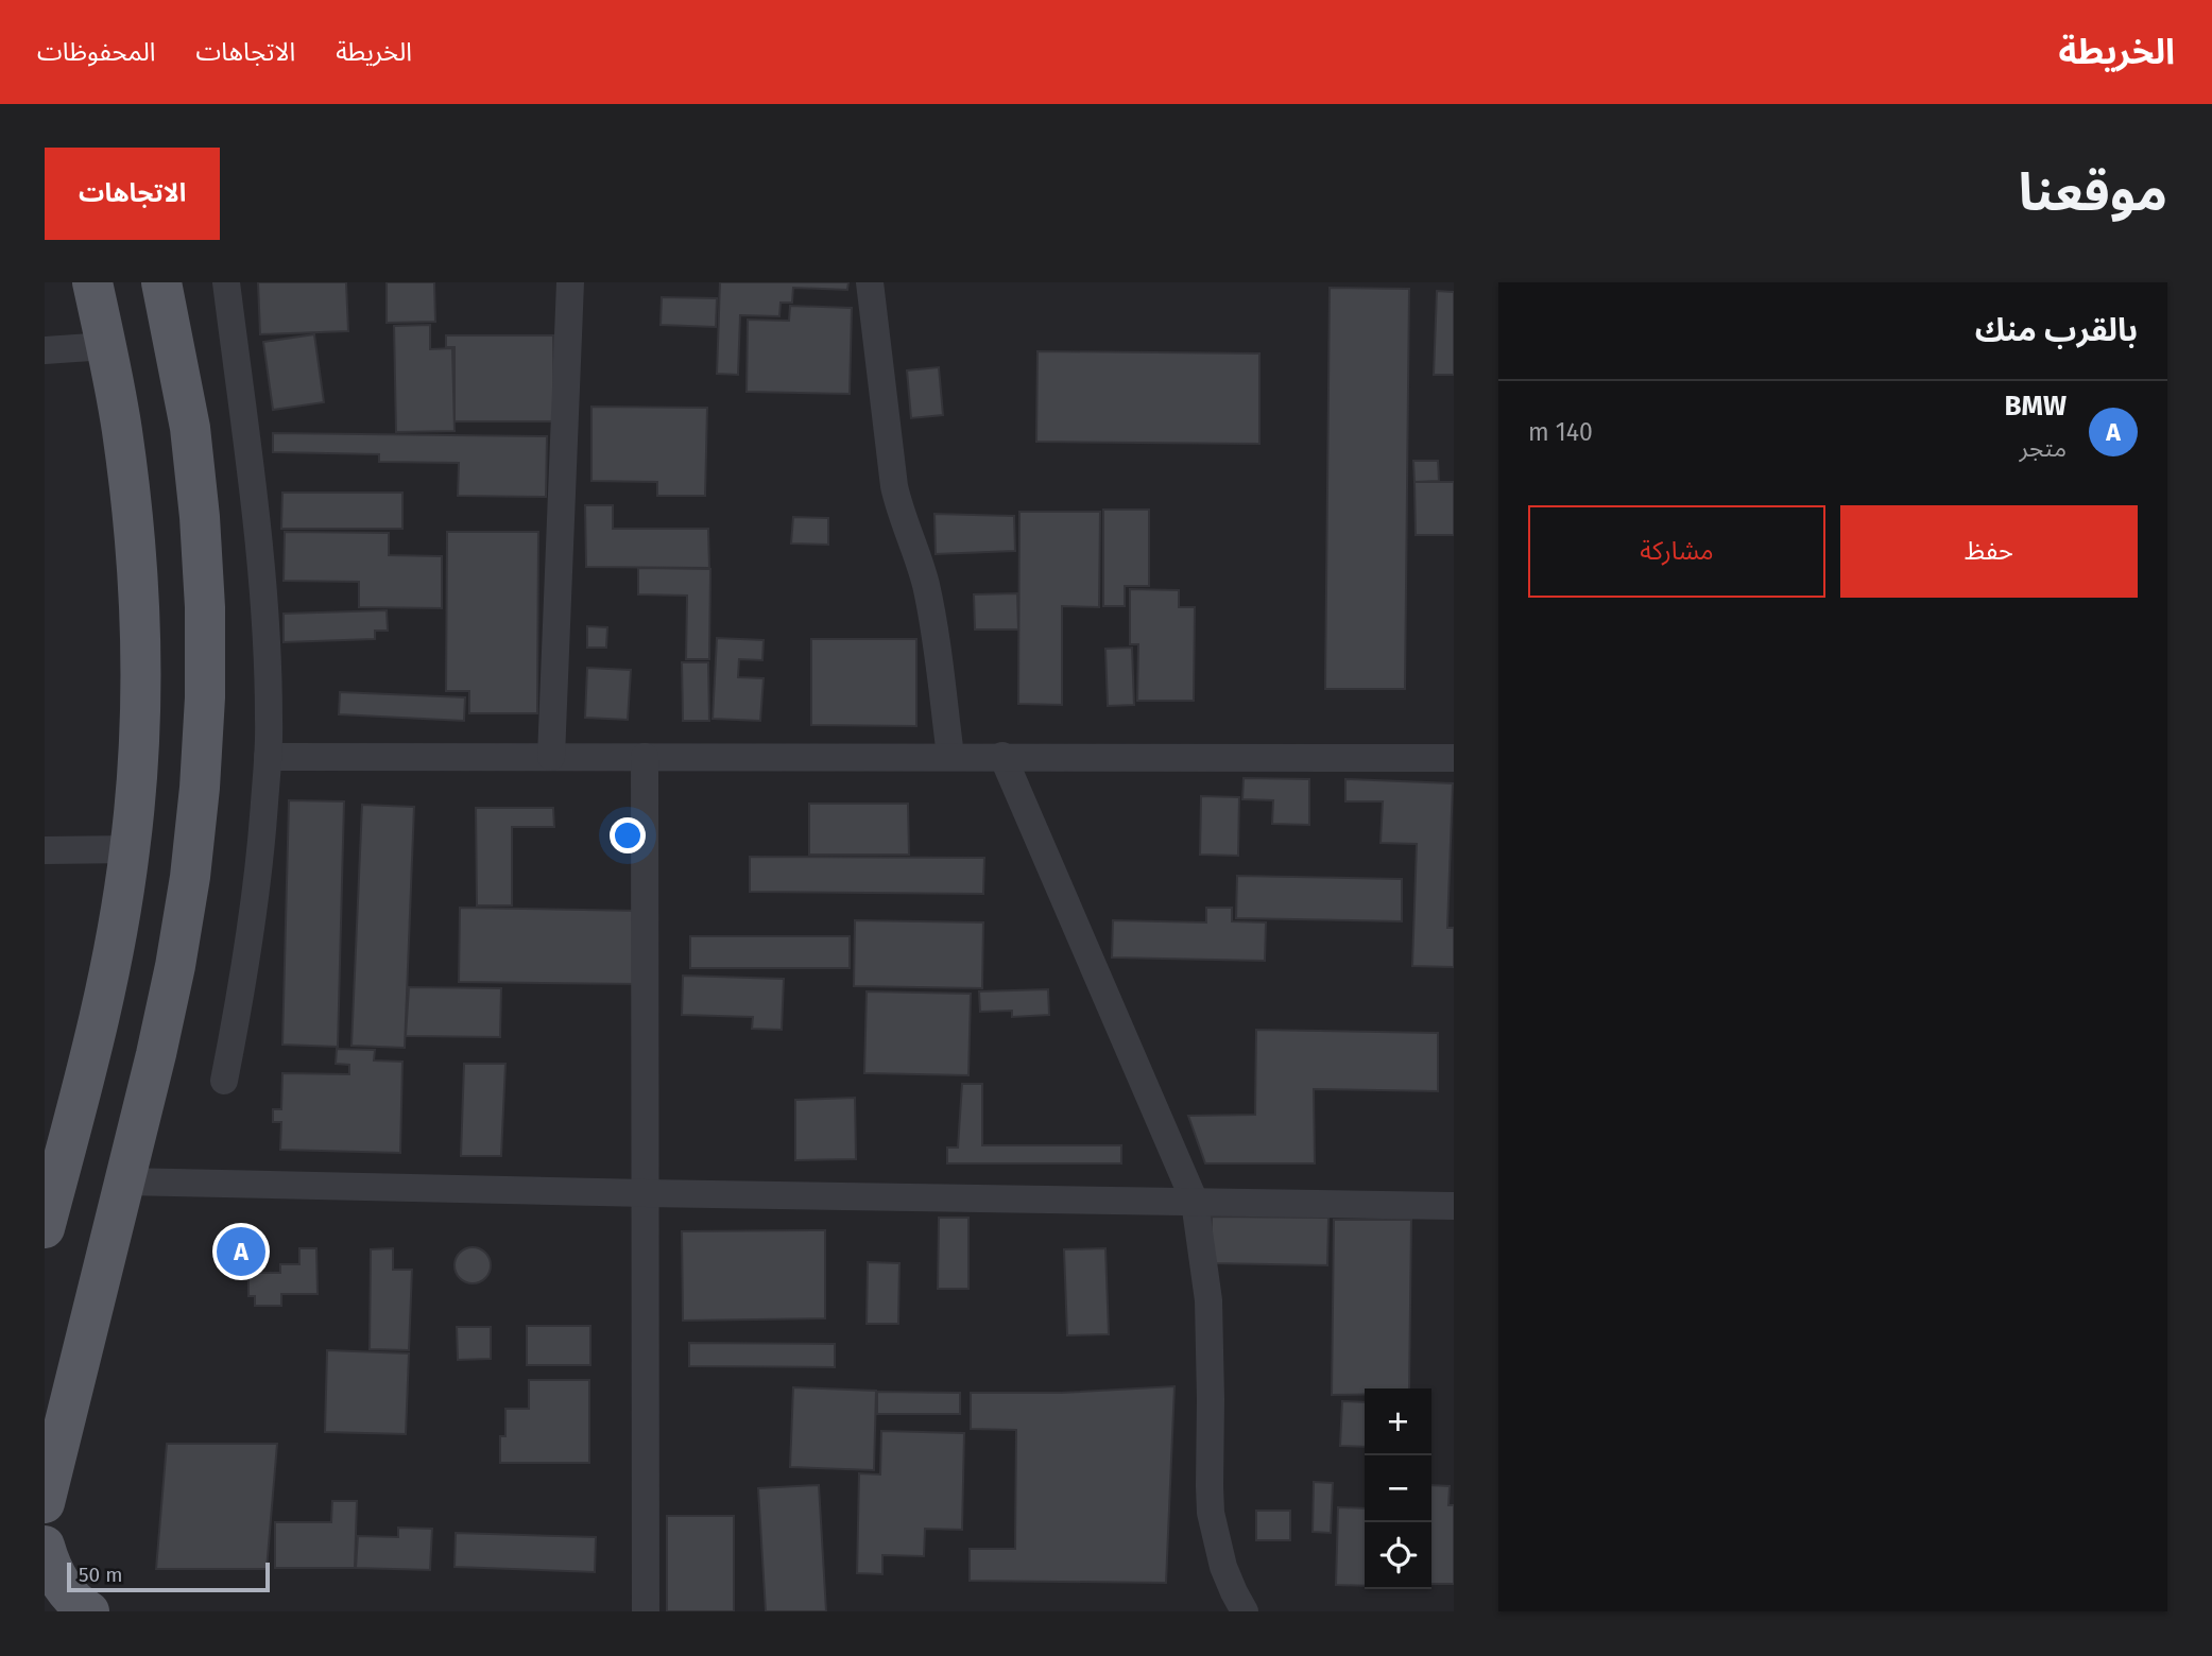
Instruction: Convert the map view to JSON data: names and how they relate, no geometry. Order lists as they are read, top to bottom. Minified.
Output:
{"scale_bar":"50 m","page":{"header":"الخريطة","nav":["الخريطة","الاتجاهات","المحفوظات"],"title":"موقعنا","buttons":["الاتجاهات",["حفظ","مشاركة"]],"heading":"بالقرب منك","list":[{"mark":"A","name":"BMW","note":"متجر","value":"140 m"}],"pins":"A","map_buttons":["+","−"],"scale":"50 m"}}
